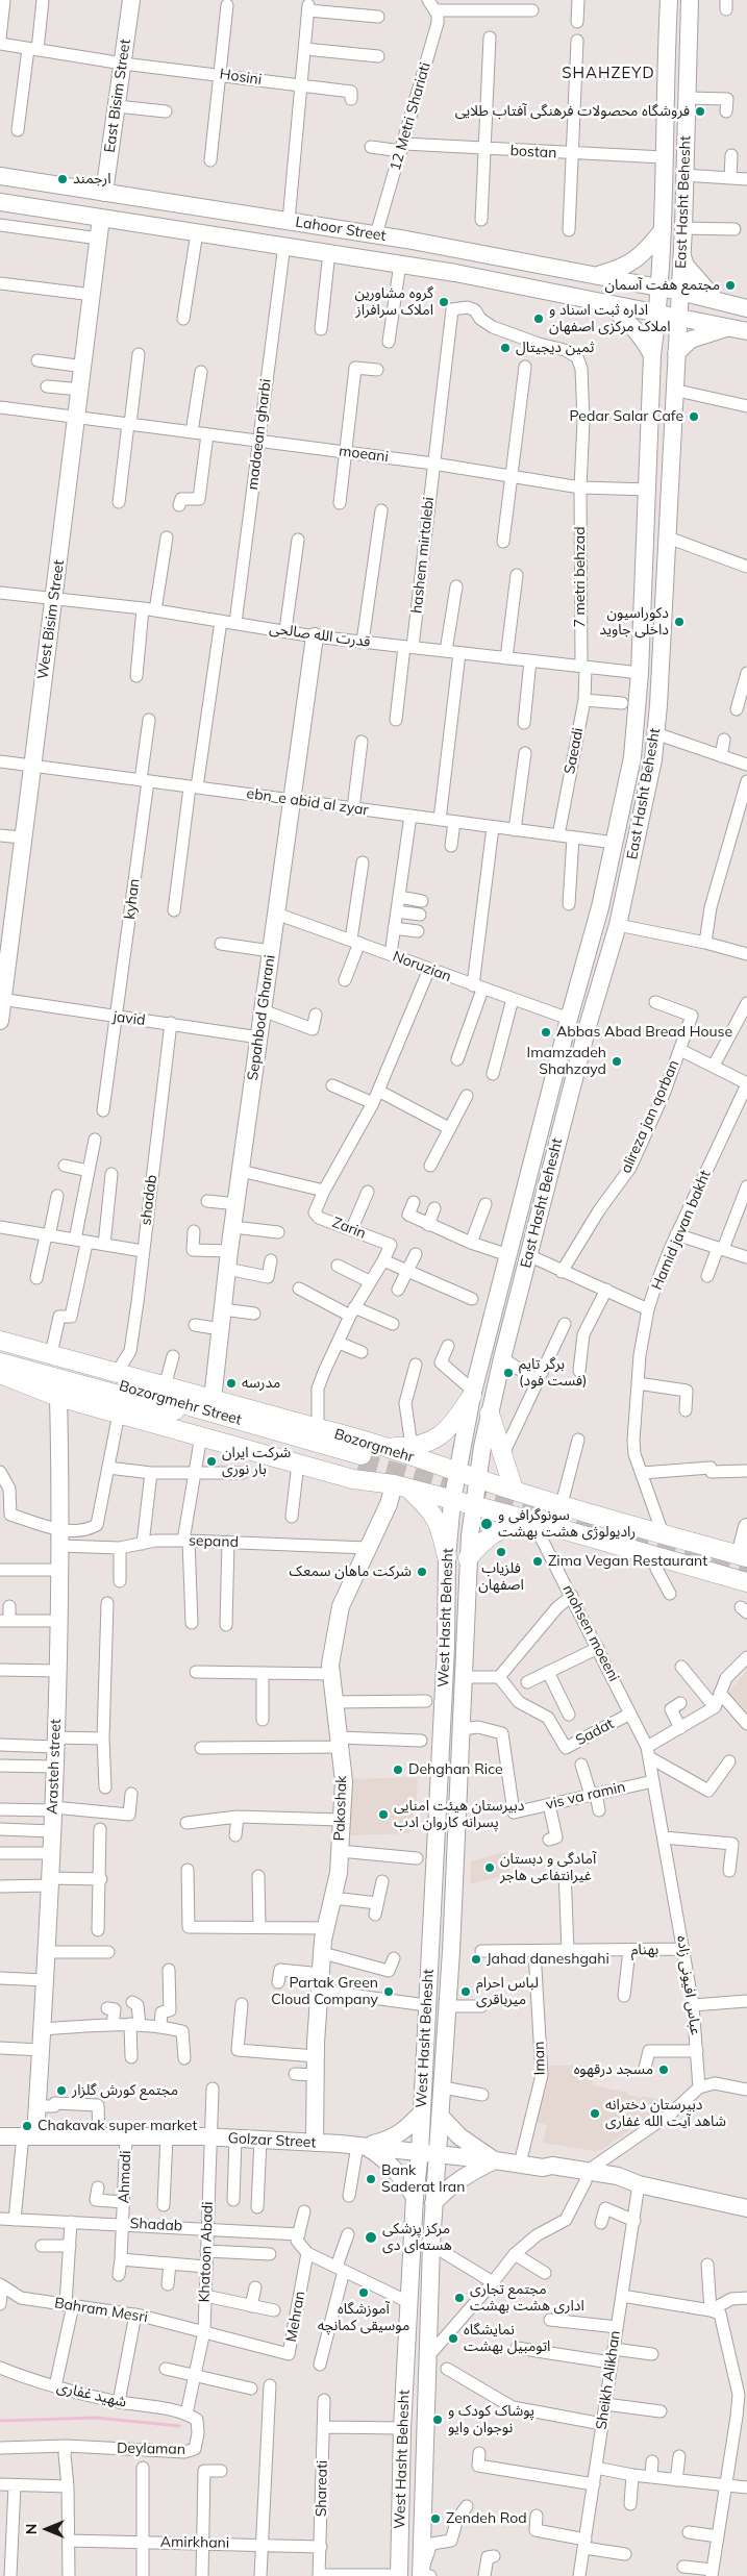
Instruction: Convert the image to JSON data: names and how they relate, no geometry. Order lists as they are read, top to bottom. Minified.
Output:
{"streets":{"main road":["East Bisim Street","East Hasht Behesht","Lahoor Street","West Bisim Street","Sepahbod Gharani","Bozorgmehr Street","Bozorgmehr","West Hasht Behesht","Arasteh street","Pakoshak","Golzar Street"],"street":["Hosini","12 Metri Shariati","bostan","madaean gharbi","moeani","hashem mirtalebi","7 metri behzad","قدرت الله صالحی","Saeadi","ebn_e abid al zyar","kyhan","Noruzian","javid","alireza jan qorban","shadab","Zarin","Hamid javan bakht","sepand","mohsen moeeni","Sadat","vis va ramin","بهنام","عباس افیونی زاده","Iman","Ahmadi","Shadab","Khatoon Abadi","Bahram Mesri","Mehran","Sheikh Alikhan","شهید غفاری","Deylaman","Shareati","Amirkhani"]},"crossings":[["Hosini","East Bisim Street"],["East Bisim Street","Lahoor Street"],["12 Metri Shariati","bostan"],["12 Metri Shariati","Lahoor Street"],["bostan","East Hasht Behesht"],["East Hasht Behesht","Lahoor Street"],["East Hasht Behesht","moeani"],["East Hasht Behesht","قدرت الله صالحی"],["East Hasht Behesht","ebn_e abid al zyar"],["East Hasht Behesht","Noruzian"],["East Hasht Behesht","Bozorgmehr"],["East Hasht Behesht","West Hasht Behesht"],["Lahoor Street","madaean gharbi"],["Lahoor Street","West Bisim Street"],["madaean gharbi","moeani"],["madaean gharbi","قدرت الله صالحی"],["moeani","hashem mirtalebi"],["moeani","7 metri behzad"],["moeani","West Bisim Street"],["hashem mirtalebi","7 metri behzad"],["hashem mirtalebi","قدرت الله صالحی"],["7 metri behzad","قدرت الله صالحی"],["7 metri behzad","Saeadi"],["West Bisim Street","قدرت الله صالحی"],["West Bisim Street","ebn_e abid al zyar"],["West Bisim Street","javid"],["قدرت الله صالحی","Saeadi"],["قدرت الله صالحی","Sepahbod Gharani"],["Saeadi","ebn_e abid al zyar"],["ebn_e abid al zyar","kyhan"],["ebn_e abid al zyar","Sepahbod Gharani"],["kyhan","javid"],["Noruzian","Sepahbod Gharani"],["Noruzian","Zarin"],["Sepahbod Gharani","javid"],["Sepahbod Gharani","Bozorgmehr"],["javid","shadab"],["shadab","Bozorgmehr"],["Hamid javan bakht","Bozorgmehr"],["Bozorgmehr Street","Bozorgmehr"],["sepand","Arasteh street"],["sepand","Pakoshak"],["West Hasht Behesht","vis va ramin"],["West Hasht Behesht","Golzar Street"],["mohsen moeeni","Sadat"],["mohsen moeeni","عباس افیونی زاده"],["Arasteh street","Golzar Street"],["vis va ramin","عباس افیونی زاده"],["Pakoshak","Golzar Street"],["بهنام","عباس افیونی زاده"],["بهنام","Iman"],["Iman","Golzar Street"],["Golzar Street","Ahmadi"],["Golzar Street","Khatoon Abadi"],["Golzar Street","Sheikh Alikhan"],["Ahmadi","Shadab"],["Shadab","Khatoon Abadi"],["Khatoon Abadi","Bahram Mesri"],["Khatoon Abadi","Mehran"],["Khatoon Abadi","شهید غفاری"],["Khatoon Abadi","Deylaman"],["Bahram Mesri","Mehran"],["شهید غفاری","Deylaman"],["Shareati","Amirkhani"]],"districts":["SHAHZEYD"],"places":["فروشگاه محصولات فرهنگی آفتاب طلایی","ارجمند","مجتمع هفت آسمان","گروه مشاورین املاک سرافراز","اداره ثبت اسناد و املاک مرکزی اصفهان","ثمین دیجیتال","Pedar Salar Cafe","دکوراسیون داخلی جاوید","Abbas Abad Bread House","Imamzadeh Shahzayd","برگر تایم (فست فود)","مدرسه","شرکت ایران بار نوری","سونوگرافی و رادیولوژی هشت بهشت","فلزیاب اصفهان","Zima Vegan Restaurant","شرکت ماهان سمعک","Dehghan Rice","دبیرستان هیئت امنایی پسرانه کاروان ادب","آمادگی و دبستان غیرانتفاعی هاجر","Jahad daneshgahi","Partak Green Cloud Company","لباس احرام میرباقری","مسجد درقهوه","مجتمع کورش گلزار","دبیرستان دخترانه شاهد آیت الله غفاری","Chakavak super market","Bank Saderat Iran","مرکز پزشکی هسته‌ای دی","آموزشگاه موسیقی کمانچه","مجتمع تجاری اداری هشت بهشت","نمایشگاه اتومبیل بهشت","پوشاک کودک و نوجوان وایو","Zendeh Rod"],"north":"left"}
